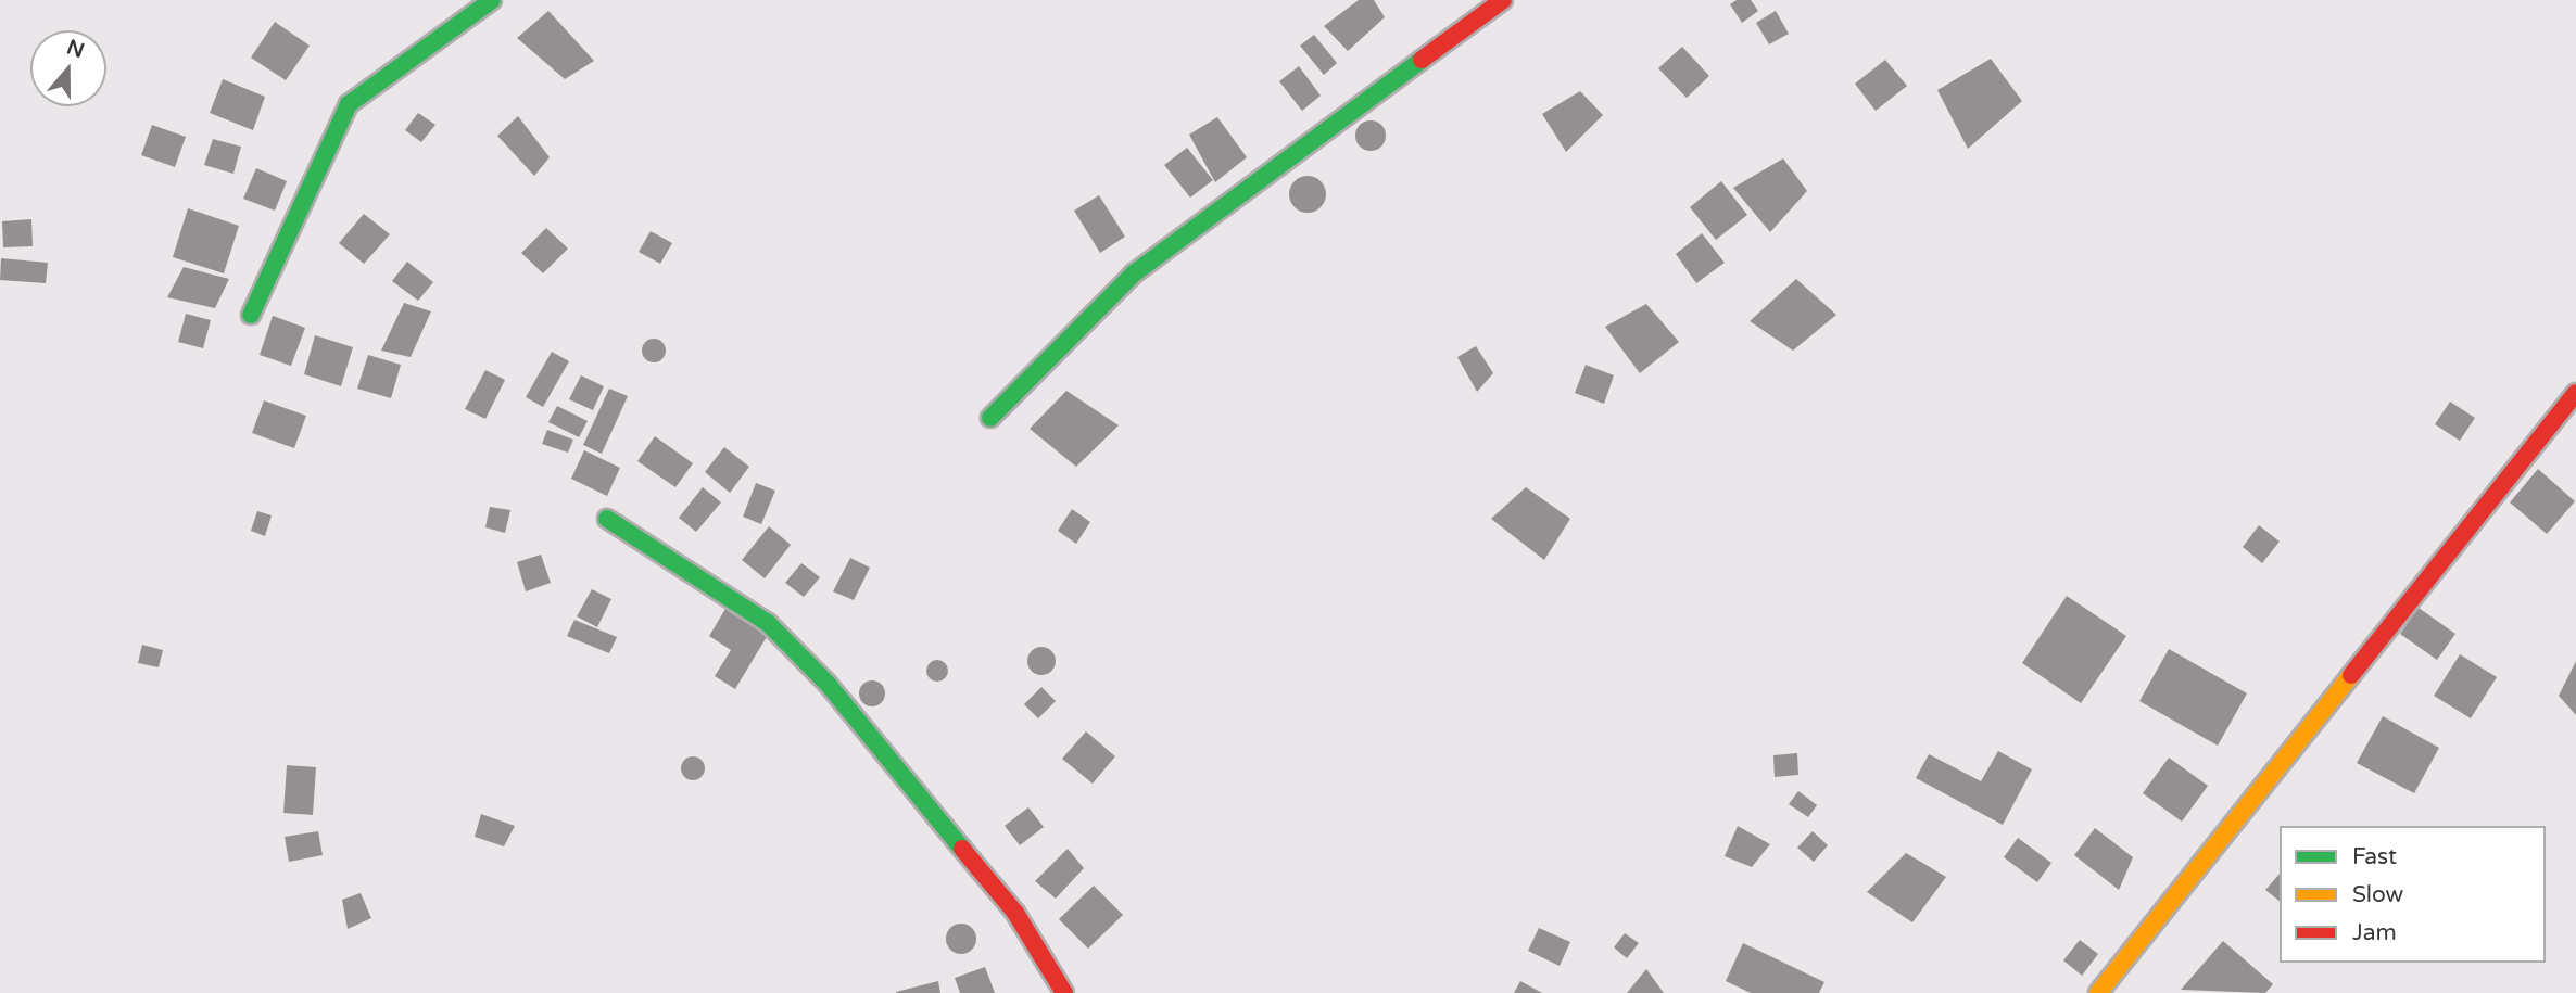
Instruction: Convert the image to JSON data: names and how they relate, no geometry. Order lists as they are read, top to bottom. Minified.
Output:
{"legend":["Fast","Slow","Jam"],"north":"top"}
